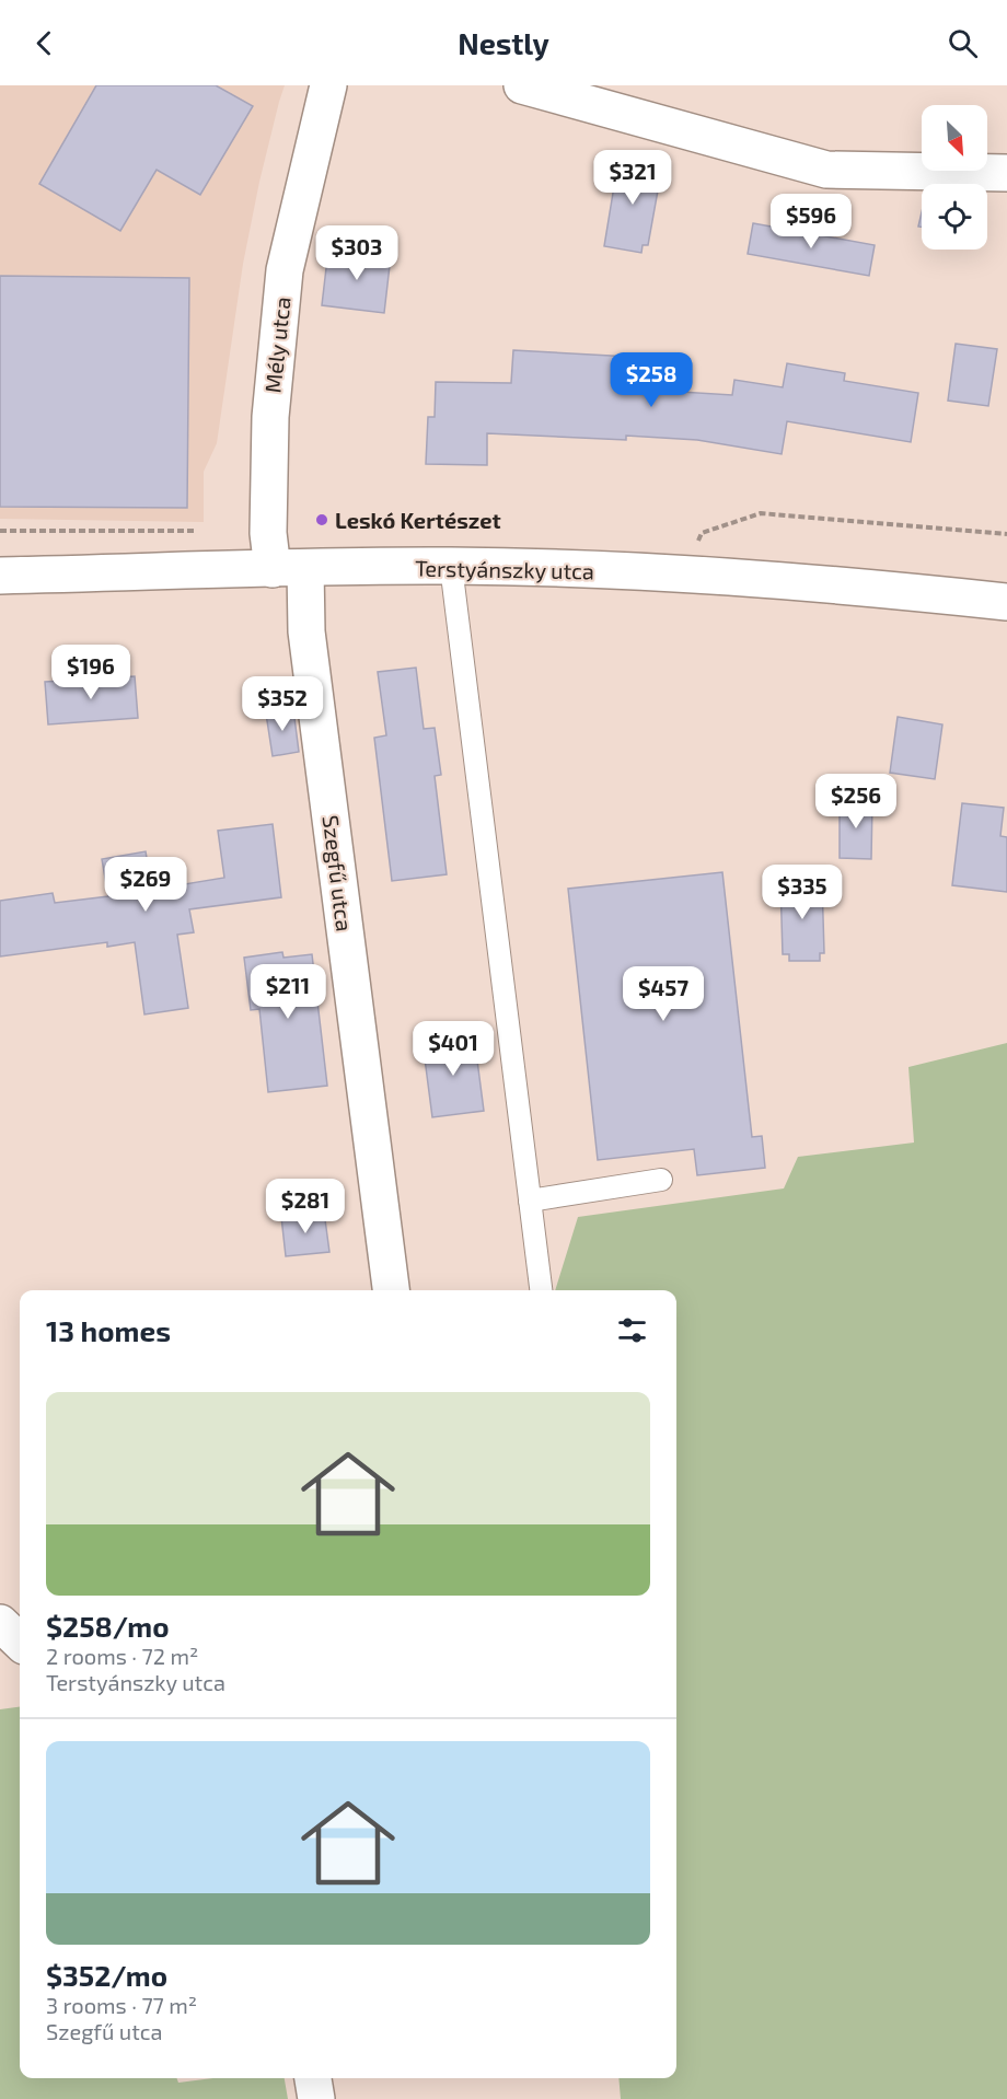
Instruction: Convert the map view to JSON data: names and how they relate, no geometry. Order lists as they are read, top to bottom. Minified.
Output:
{"streets":{"street":["Mély utca","Terstyánszky utca","Szegfű utca"]},"crossings":[["Mély utca","Terstyánszky utca"],["Mély utca","Szegfű utca"],["Terstyánszky utca","Szegfű utca"]],"places":["Leskó Kertészet"],"north":"bottom right","page":{"header":"Nestly","price":["$321","$596","$303","$258","$196","$352","$256","$269","$335","$211","$457","$401","$281"],"heading":"13 homes","list":[{"name":"$258/mo","note":"2 rooms · 72 m² · Terstyánszky utca"},{"name":"$352/mo","note":"3 rooms · 77 m² · Szegfű utca"}]}}
